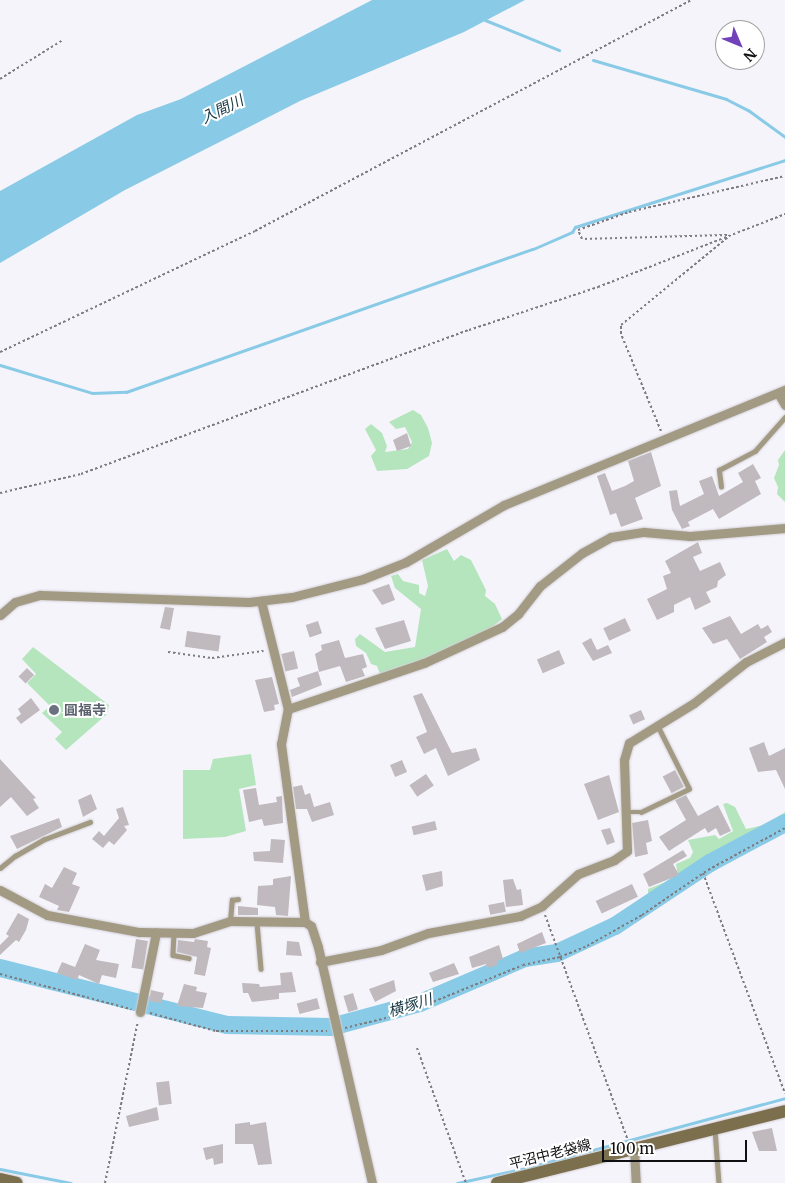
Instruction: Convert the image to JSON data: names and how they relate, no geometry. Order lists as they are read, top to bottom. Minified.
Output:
{"streets":{"main road":["平沼中老袋線"]},"water":["入間川","横塚川"],"places":["圓福寺"],"scale_bar":"100 m","north":"bottom right"}
